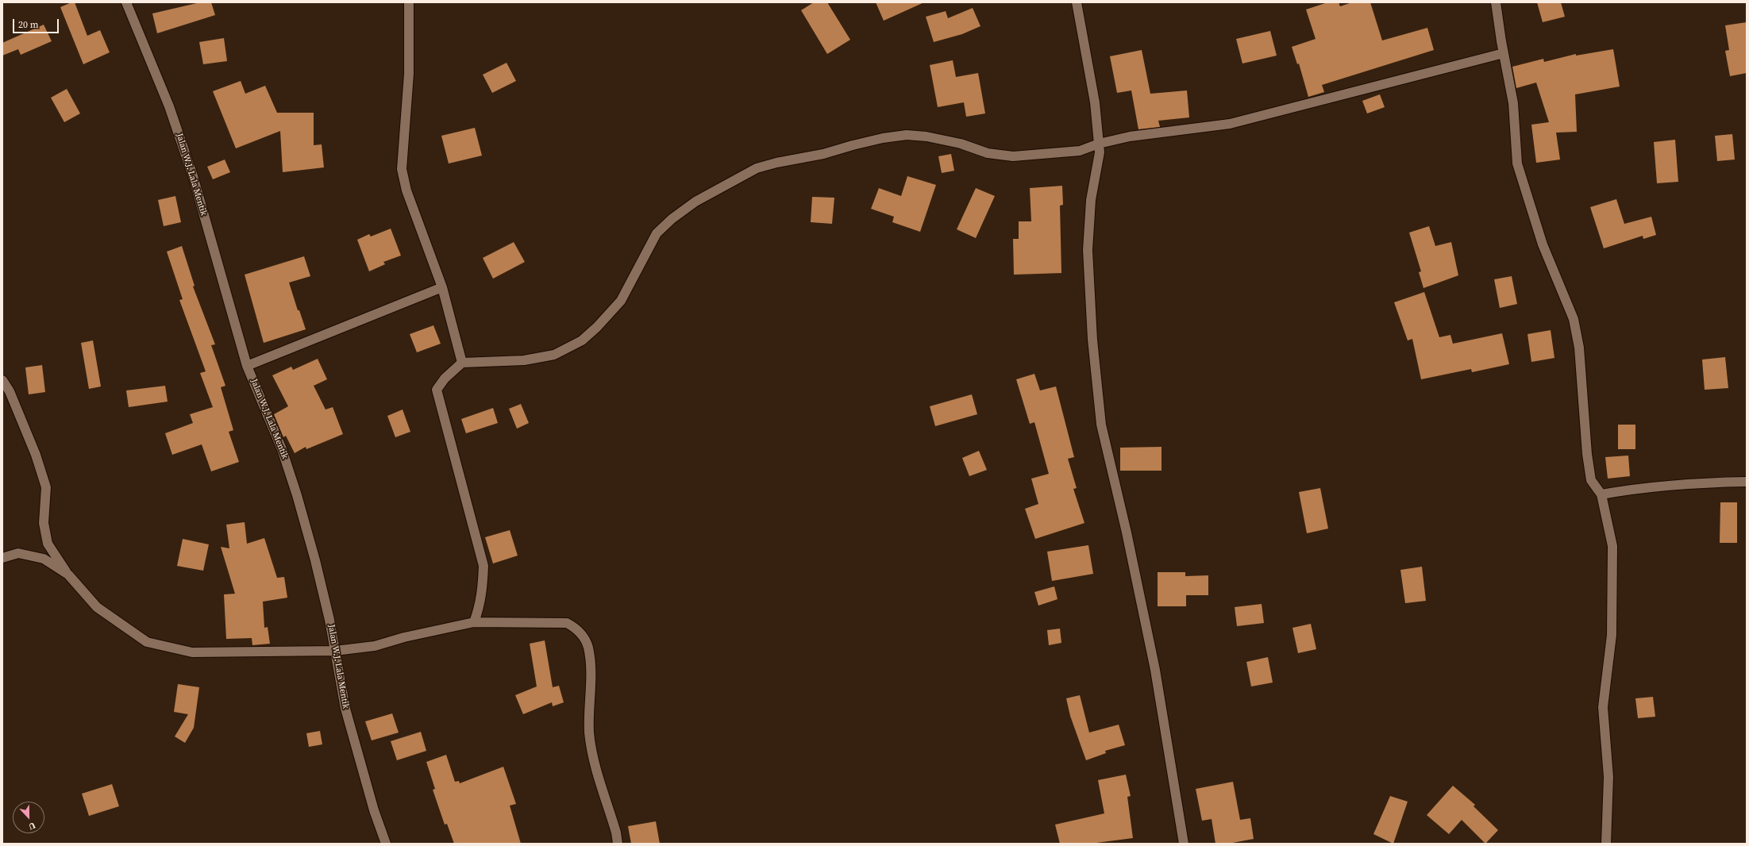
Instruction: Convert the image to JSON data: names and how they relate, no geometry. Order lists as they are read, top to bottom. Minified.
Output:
{"streets":{"street":["Jalan W.J. Lala Mentik"]},"scale_bar":"20 m","north":"bottom"}
